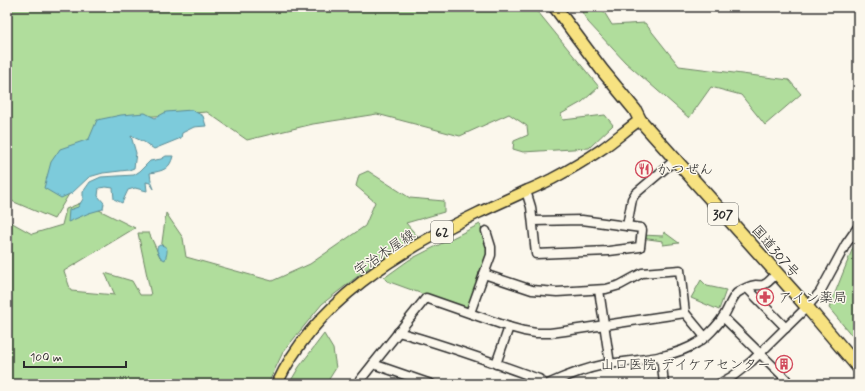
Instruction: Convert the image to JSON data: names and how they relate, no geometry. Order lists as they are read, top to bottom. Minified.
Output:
{"streets":{"highway":["307","国道307号"],"main road":["62","宇治木屋線"]},"crossings":[["国道307号","宇治木屋線"]],"places":{"restaurant":["かつぜん"],"pharmacy":["アイン薬局"],"building":["山口医院 デイケアセンター"]},"scale_bar":"100 m"}
